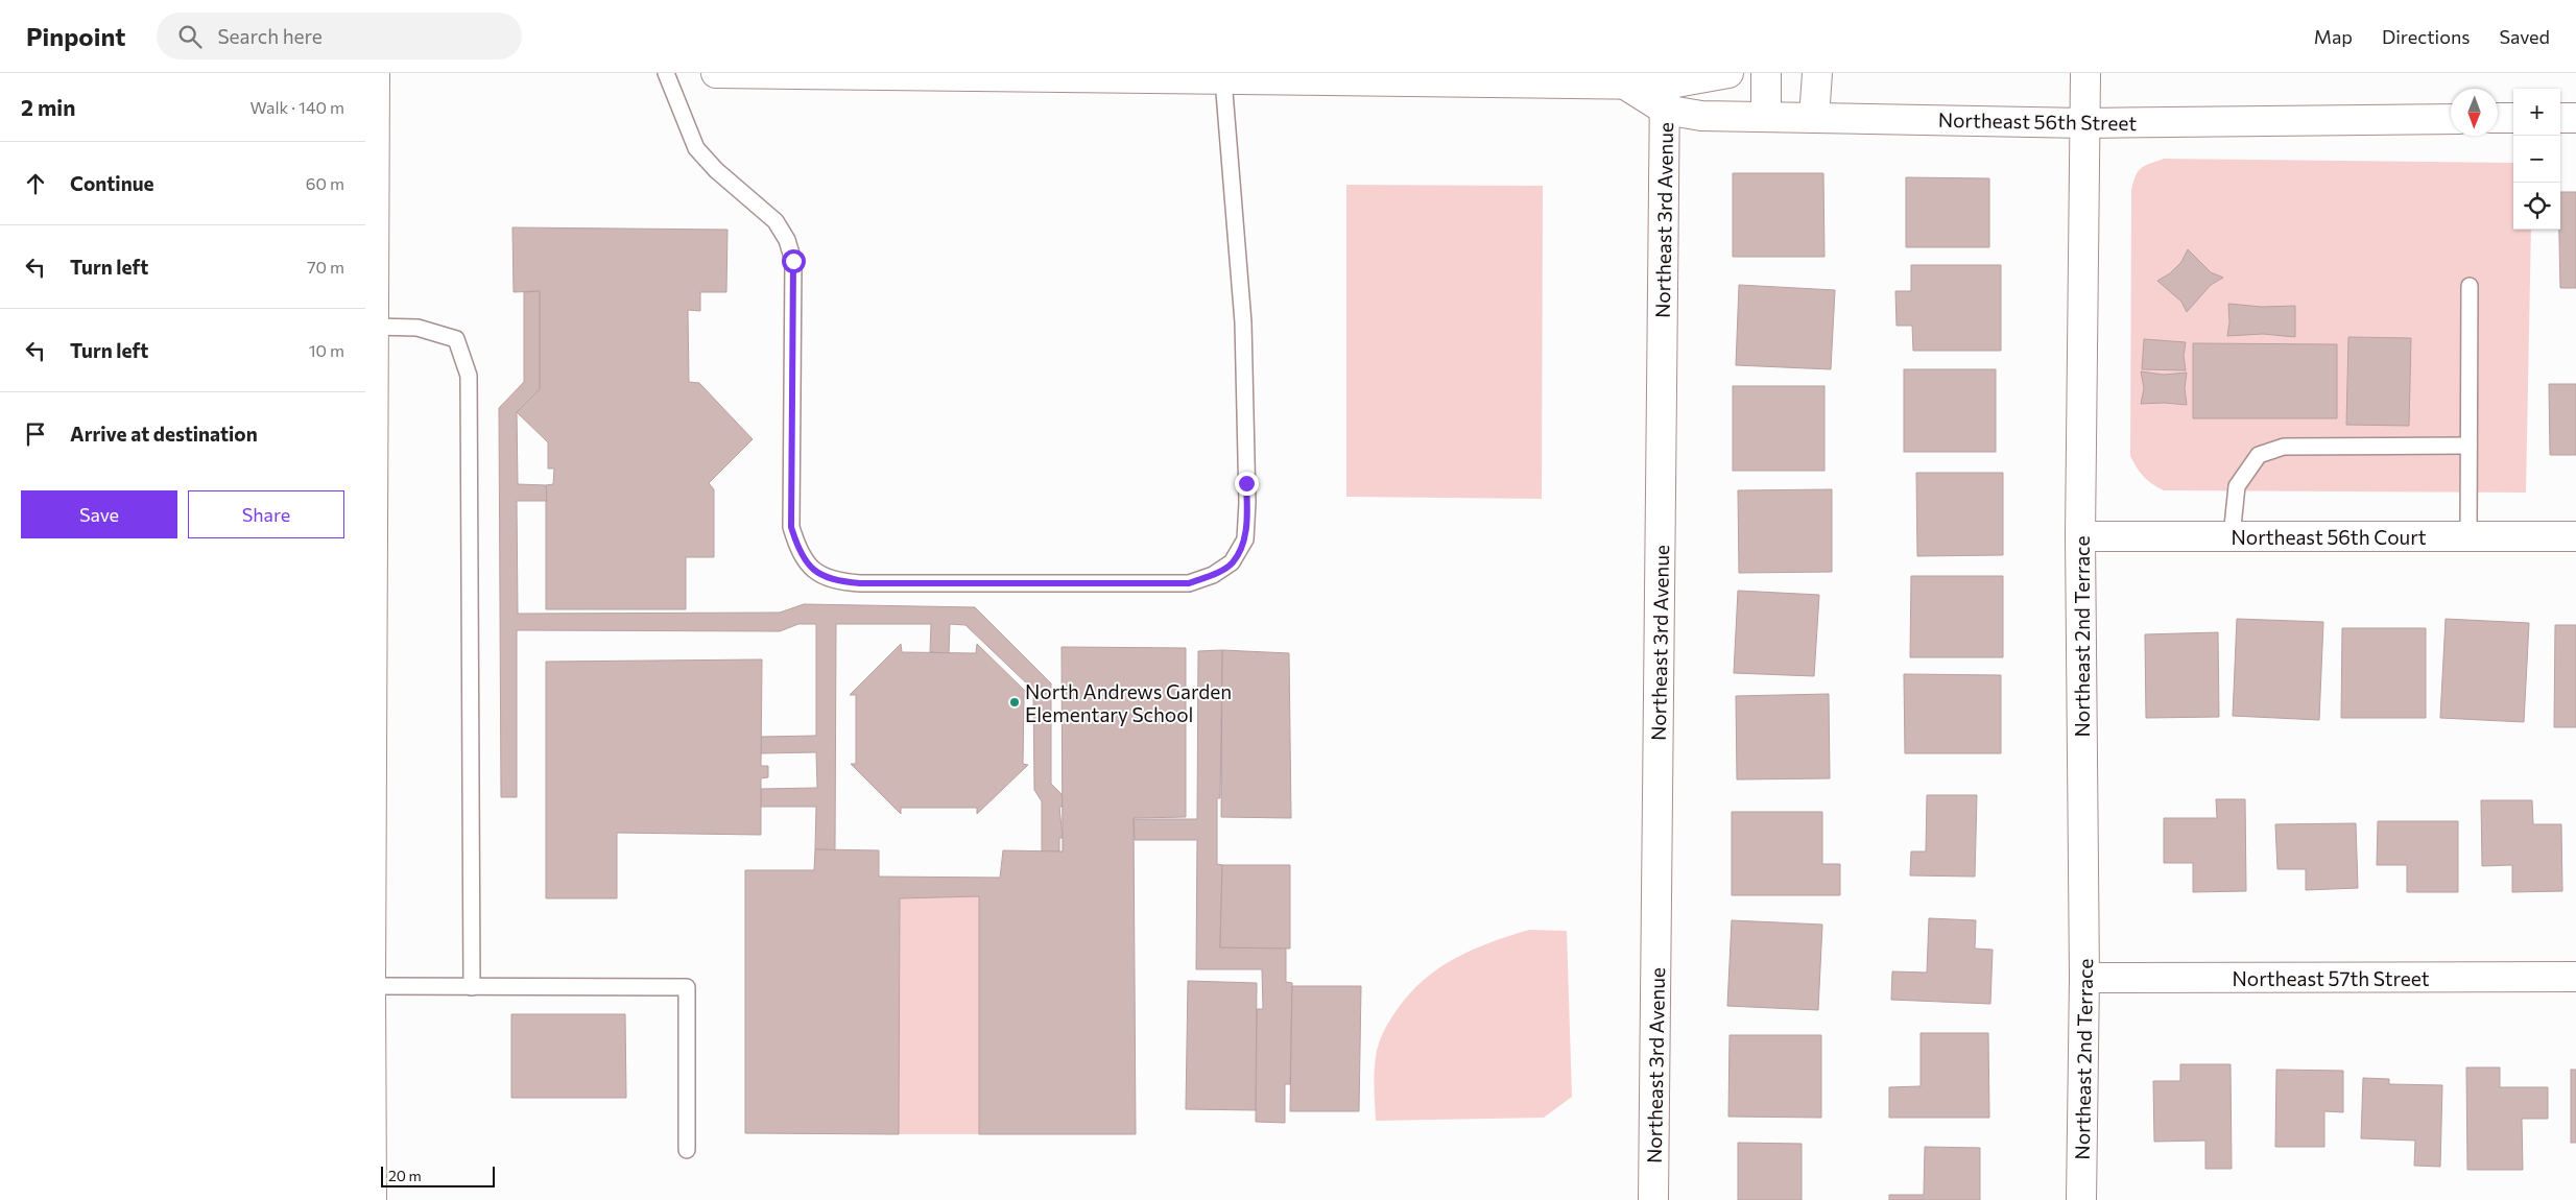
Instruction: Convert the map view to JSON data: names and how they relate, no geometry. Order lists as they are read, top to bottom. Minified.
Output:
{"streets":{"street":["Northeast 56th Street","Northeast 3rd Avenue","Northeast 56th Court","Northeast 2nd Terrace","Northeast 57th Street"]},"crossings":[["Northeast 56th Street","Northeast 3rd Avenue"],["Northeast 56th Street","Northeast 2nd Terrace"],["Northeast 56th Court","Northeast 2nd Terrace"],["Northeast 2nd Terrace","Northeast 57th Street"]],"places":["North Andrews Garden Elementary School"],"scale_bar":"20 m","north":"bottom","page":{"header":"Pinpoint","search":"Search here","nav":["Map","Directions","Saved"],"heading":["2 min","Walk · 140 m"],"map_buttons":["+","−"],"list":[["Continue","60 m"],["Turn left","70 m"],["Turn left","10 m"],"Arrive at destination"],"buttons":["Save","Share"],"scale":"20 m"}}
